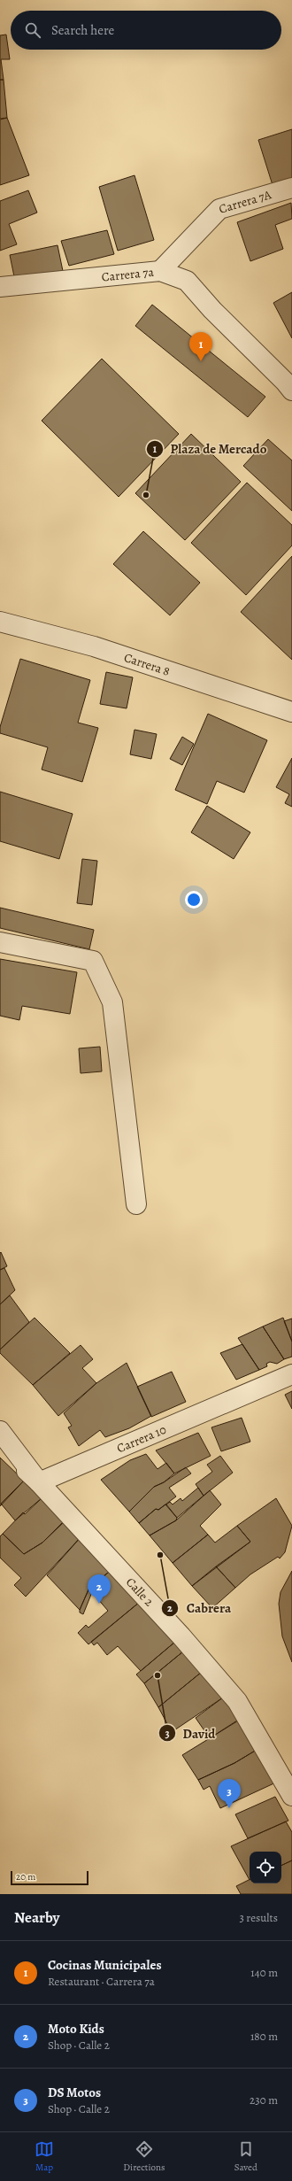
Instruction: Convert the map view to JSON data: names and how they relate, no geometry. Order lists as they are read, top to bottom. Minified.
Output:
{"streets":{"street":["Carrera 7A","Carrera 7a","Carrera 8","Carrera 10","Calle 2"]},"crossings":[["Carrera 7A","Carrera 7a"],["Carrera 10","Calle 2"]],"places":["Plaza de Mercado","Cabrera","David"],"scale_bar":"20 m","page":{"search":"Search here","pins":["1","2","3"],"scale":"20 m","heading":["Nearby","3 results"],"list":[{"mark":"1","name":"Cocinas Municipales","note":"Restaurant · Carrera 7a","value":"140 m"},{"mark":"2","name":"Moto Kids","note":"Shop · Calle 2","value":"180 m"},{"mark":"3","name":"DS Motos","note":"Shop · Calle 2","value":"230 m"}],"nav":["Map","Directions","Saved"]}}
